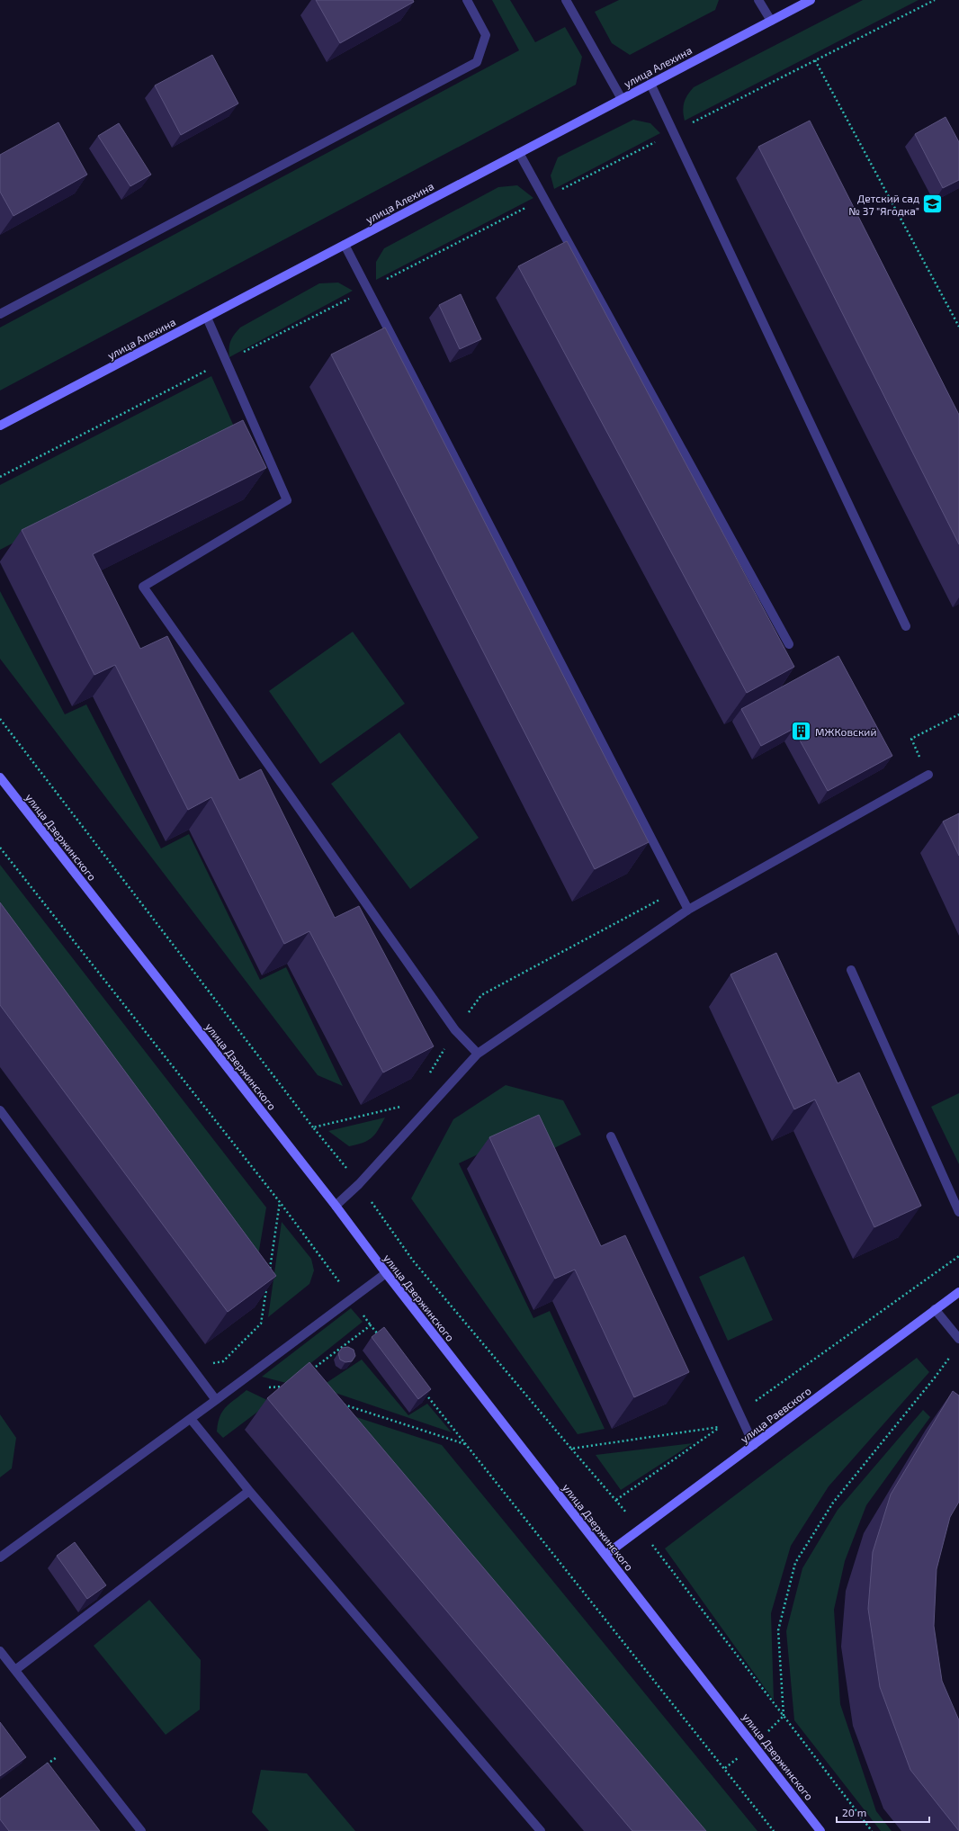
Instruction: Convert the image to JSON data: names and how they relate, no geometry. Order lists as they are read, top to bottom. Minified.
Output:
{"streets":{"main road":["улица Алехина","улица Дзержинского","улица Раевского"]},"crossings":[["улица Дзержинского","улица Раевского"]],"places":{"school or university":["Детский сад № 37 \"Ягодка\""],"building":["МЖКовский"]},"scale_bar":"20 m"}
